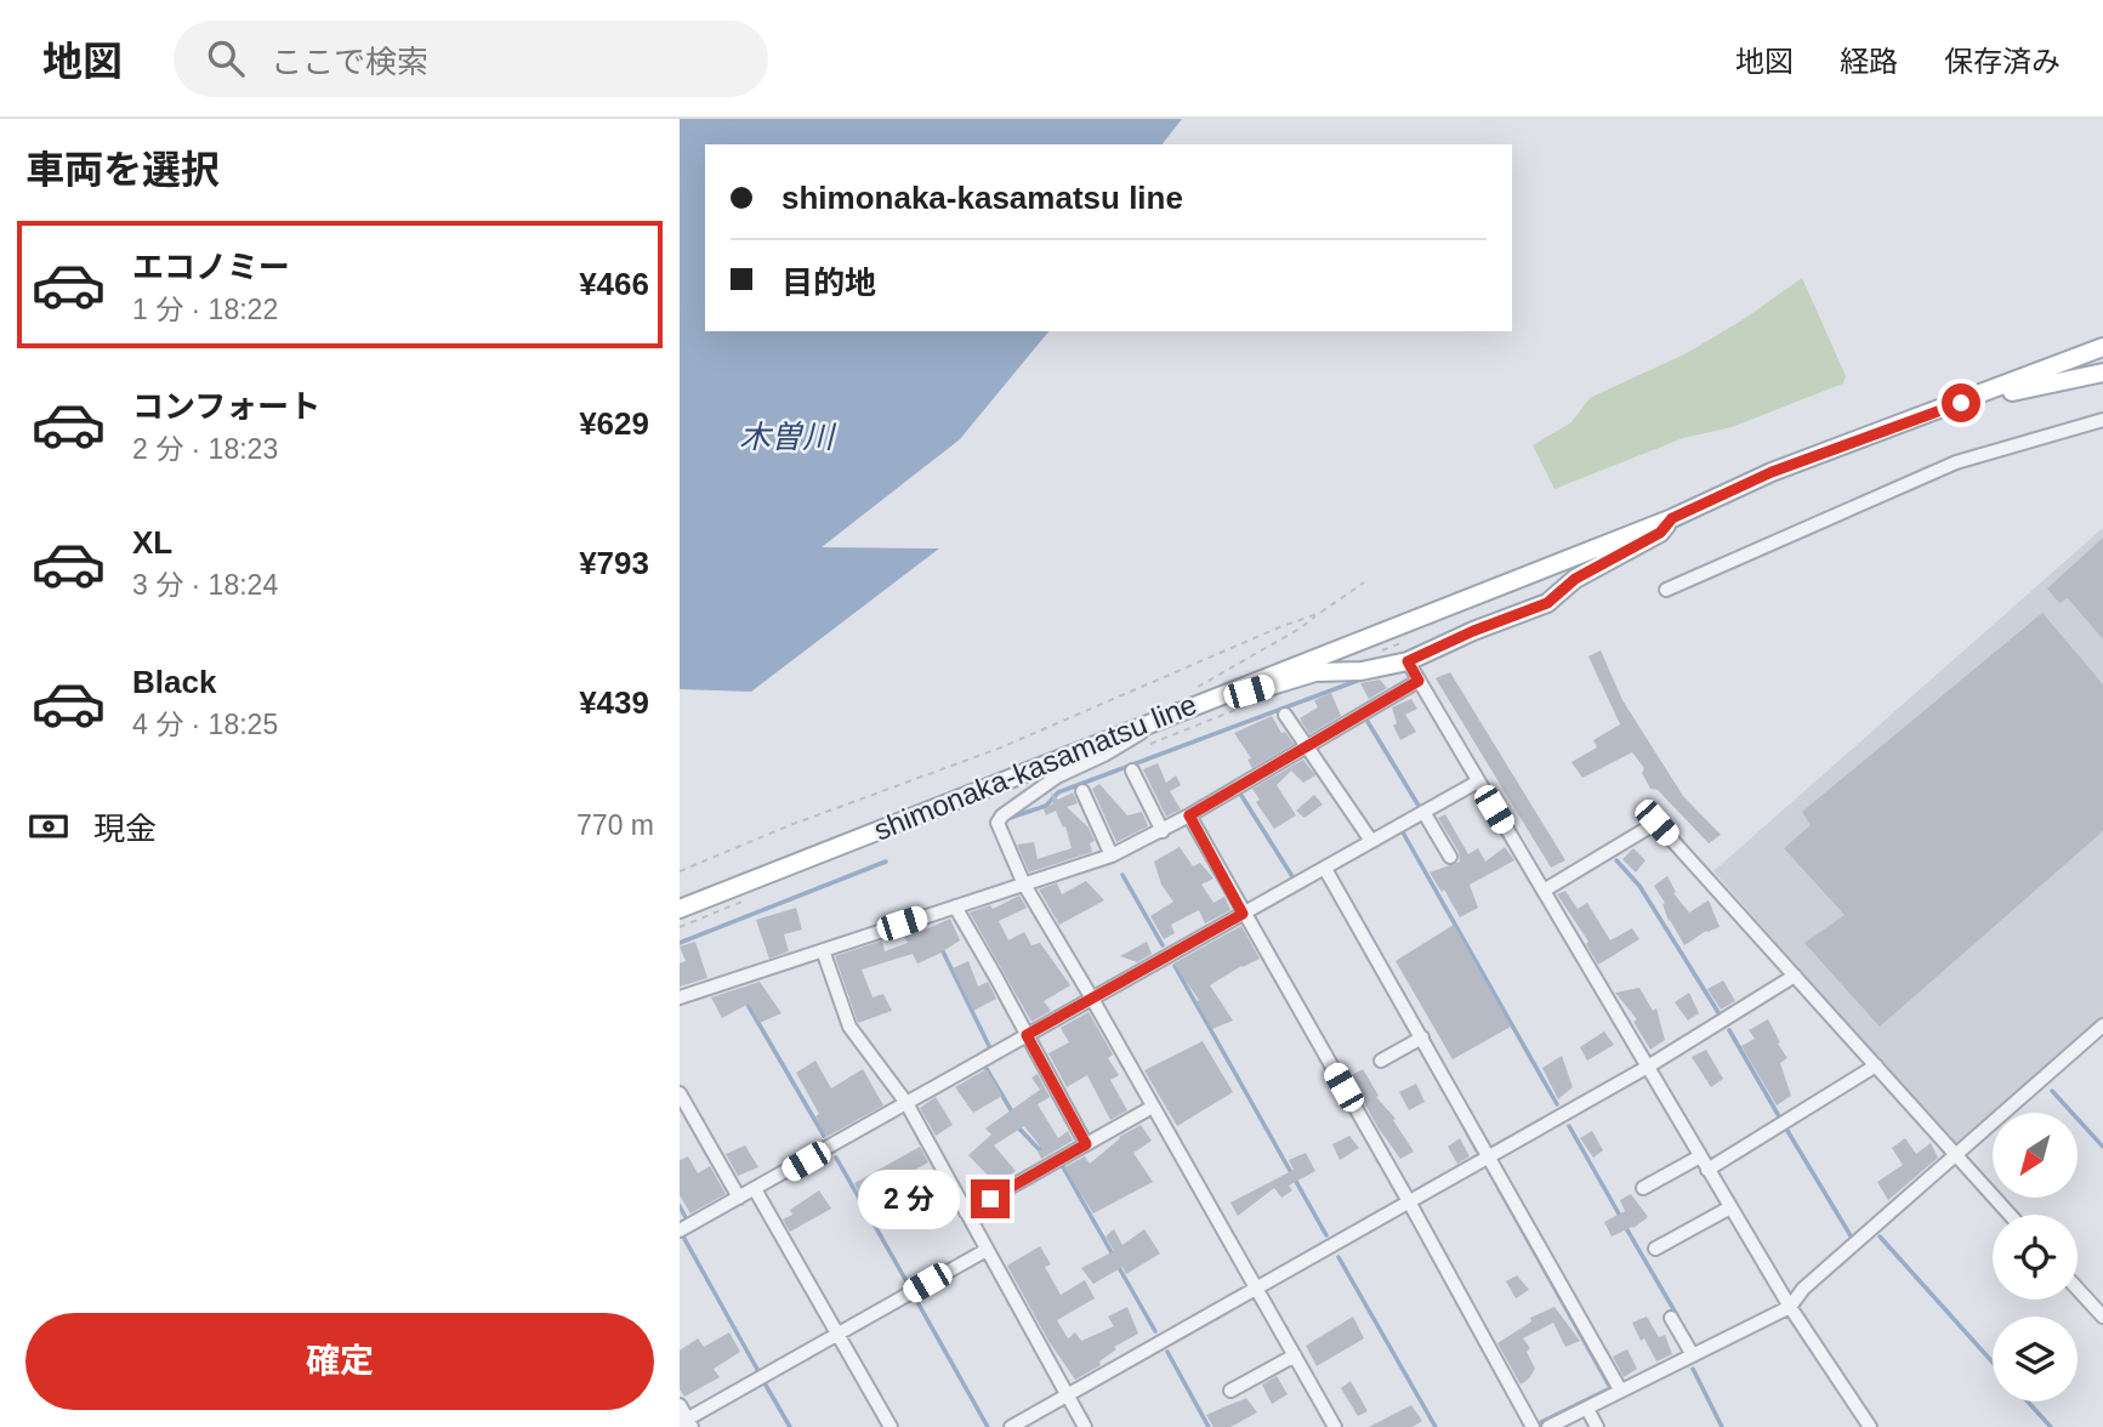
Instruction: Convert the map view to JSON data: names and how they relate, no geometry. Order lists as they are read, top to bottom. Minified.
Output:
{"streets":{"main road":["shimonaka-kasamatsu line"]},"water":["木曽川"],"north":"bottom left","page":{"header":"地図","search":"ここで検索","nav":["地図","経路","保存済み"],"heading":"車両を選択","banner":["shimonaka-kasamatsu line","目的地"],"list":[{"name":"エコノミー","note":"1 分 · 18:22","value":"¥466"},{"name":"コンフォート","note":"2 分 · 18:23","value":"¥629"},{"name":"XL","note":"3 分 · 18:24","value":"¥793"},{"name":"Black","note":"4 分 · 18:25","value":"¥439"}],"pay":["現金","770 m"],"bubble":"2 分","buttons":"確定"}}
